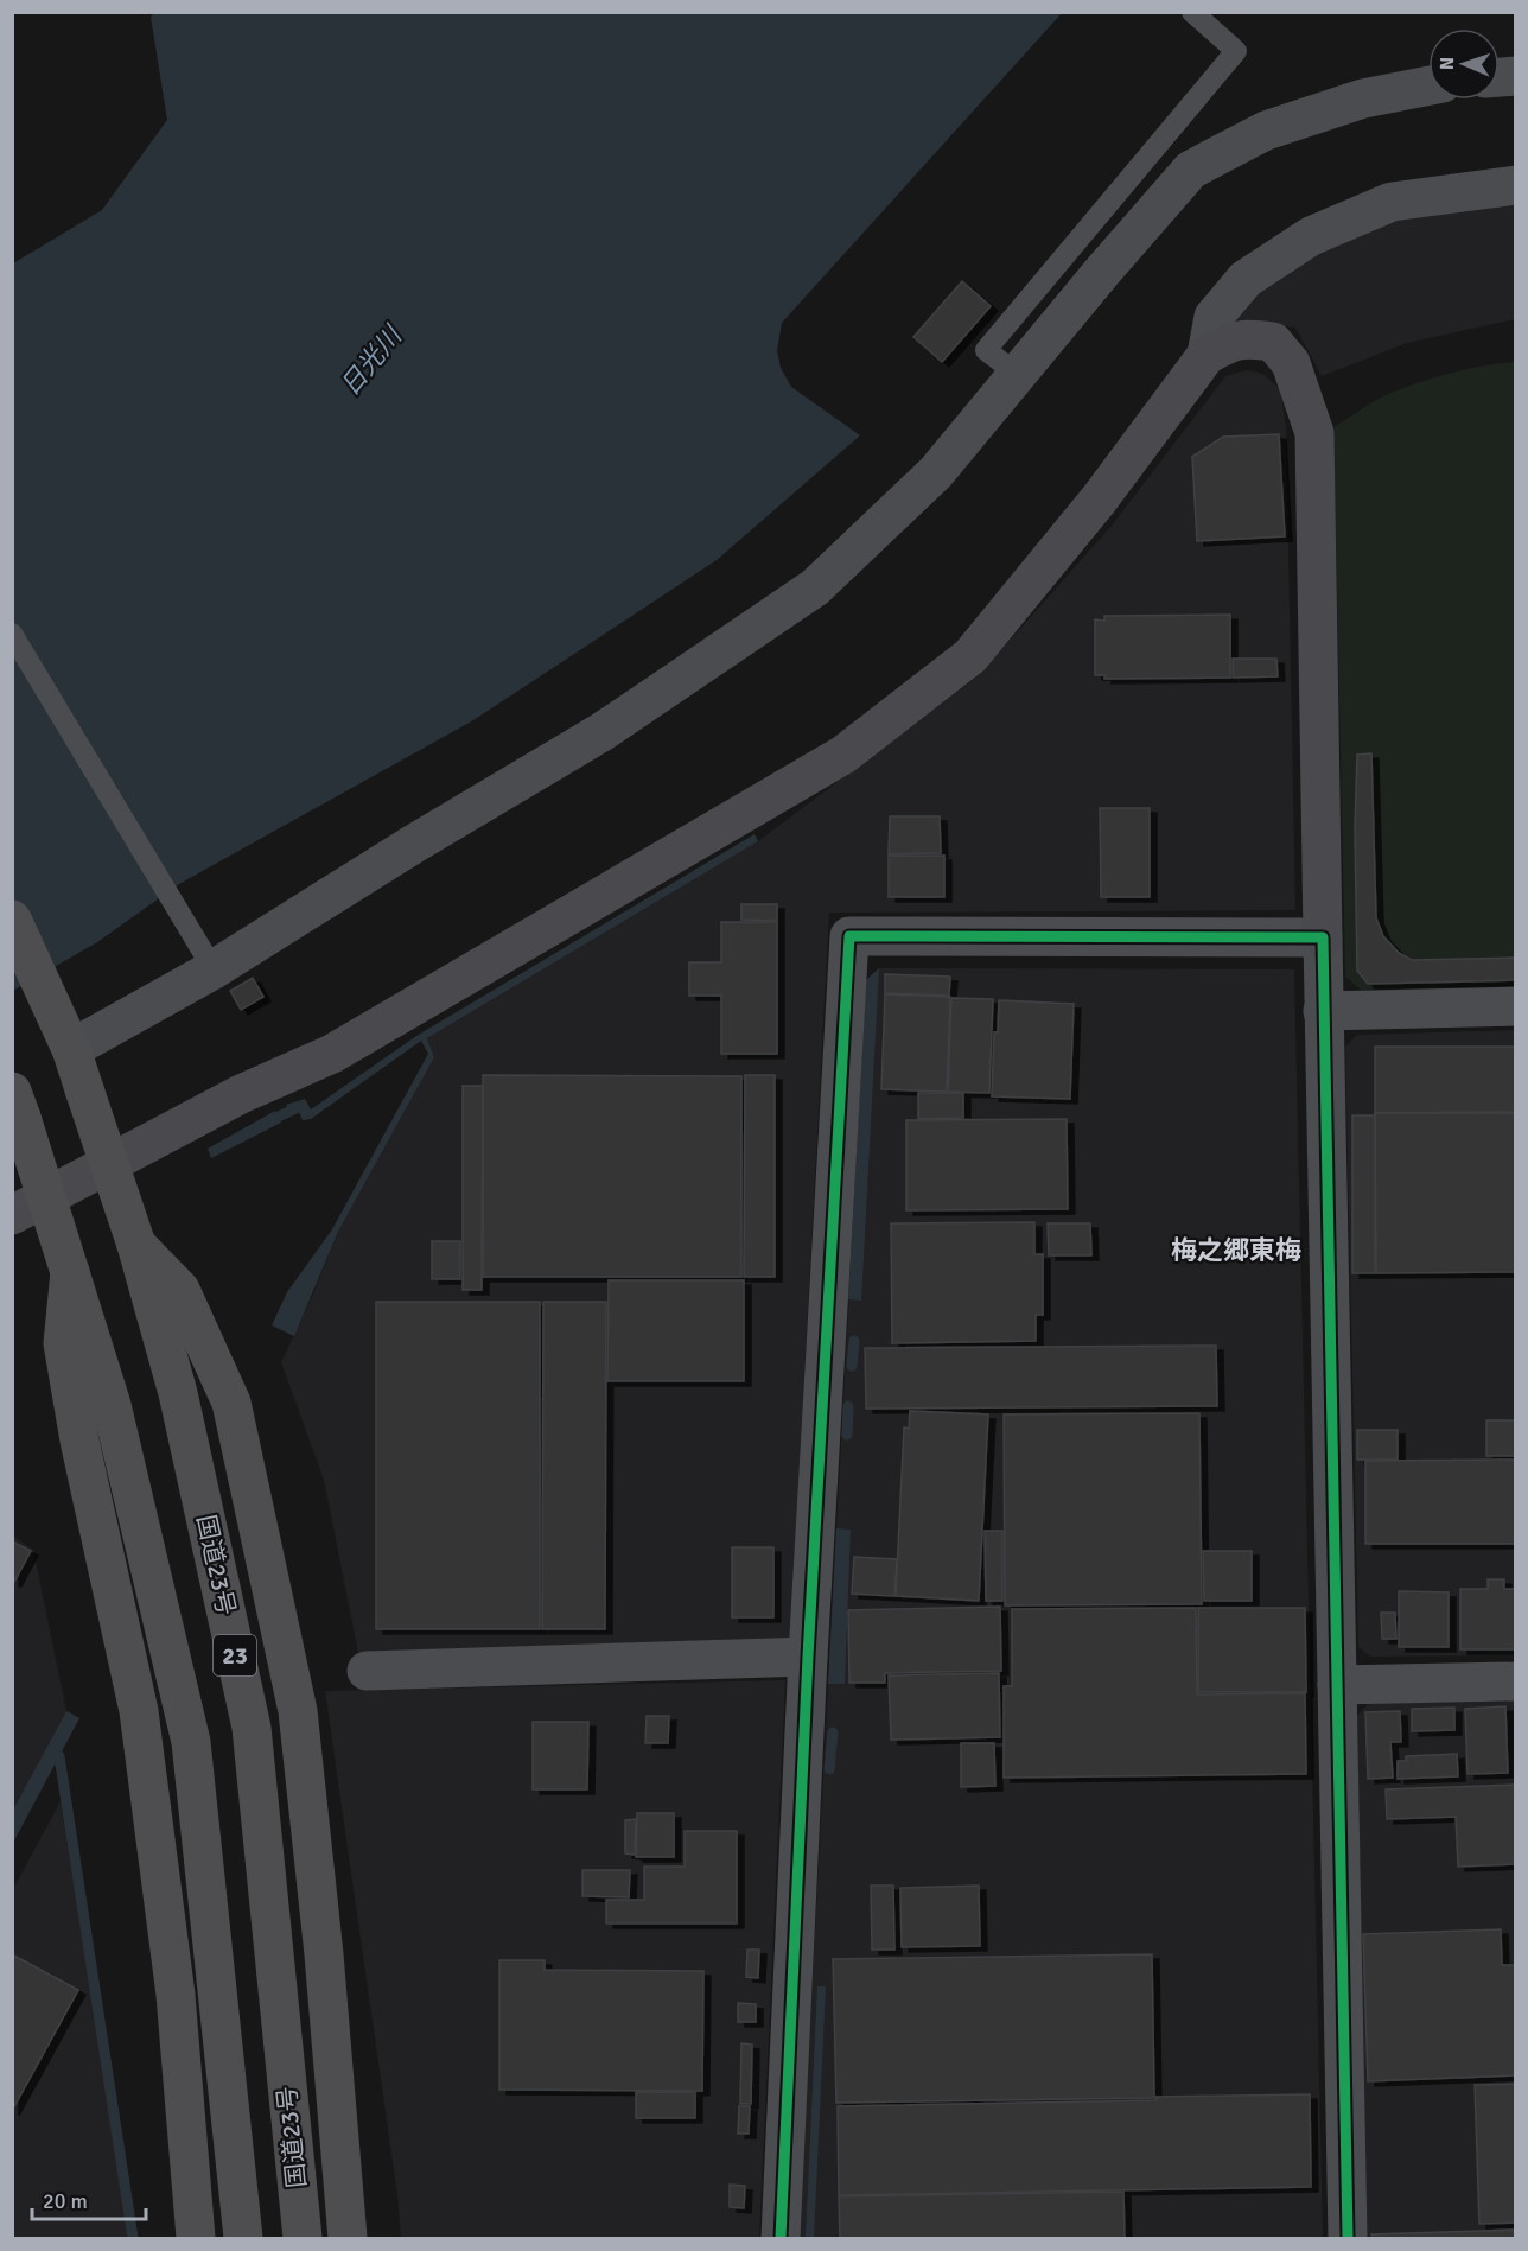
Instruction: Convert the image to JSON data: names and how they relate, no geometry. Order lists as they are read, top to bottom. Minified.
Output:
{"streets":{"highway":["国道23号","23"]},"districts":["梅之郷東梅"],"water":["日光川"],"scale_bar":"20 m","north":"left"}
